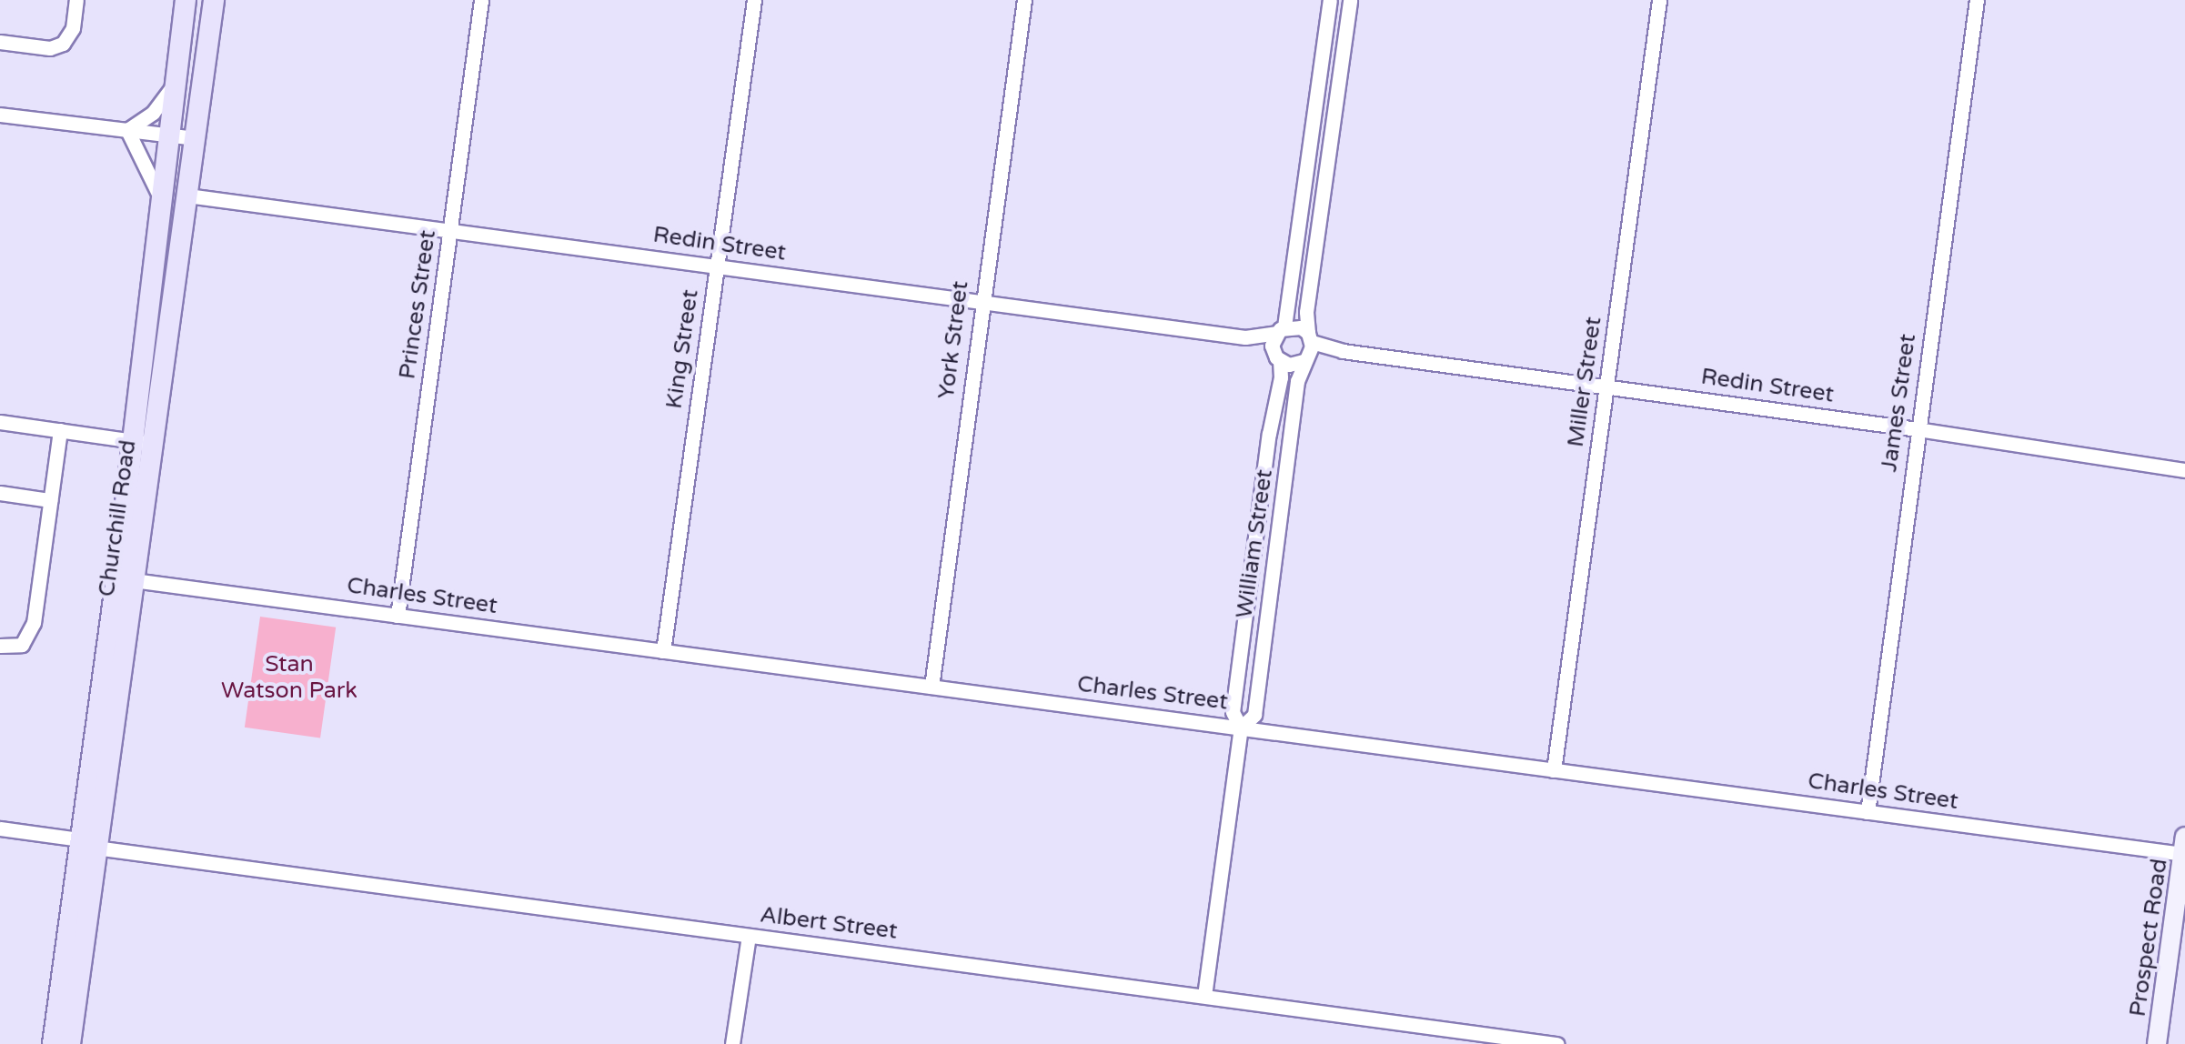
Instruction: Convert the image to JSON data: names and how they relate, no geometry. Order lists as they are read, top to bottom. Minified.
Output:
{"streets":{"main road":["Churchill Road","Prospect Road"],"street":["Redin Street","Princes Street","York Street","King Street","Miller Street","James Street","William Street","Charles Street","Albert Street"]},"crossings":[["Redin Street","Princes Street"],["Redin Street","York Street"],["Redin Street","King Street"],["Redin Street","Miller Street"],["Redin Street","James Street"],["Redin Street","Churchill Road"],["Redin Street","William Street"],["Princes Street","Charles Street"],["York Street","Charles Street"],["King Street","Charles Street"],["Miller Street","Charles Street"],["James Street","Charles Street"],["Churchill Road","Charles Street"],["Churchill Road","Albert Street"],["William Street","Charles Street"],["William Street","Albert Street"],["Charles Street","Prospect Road"]],"parks":["Stan Watson Park"]}
